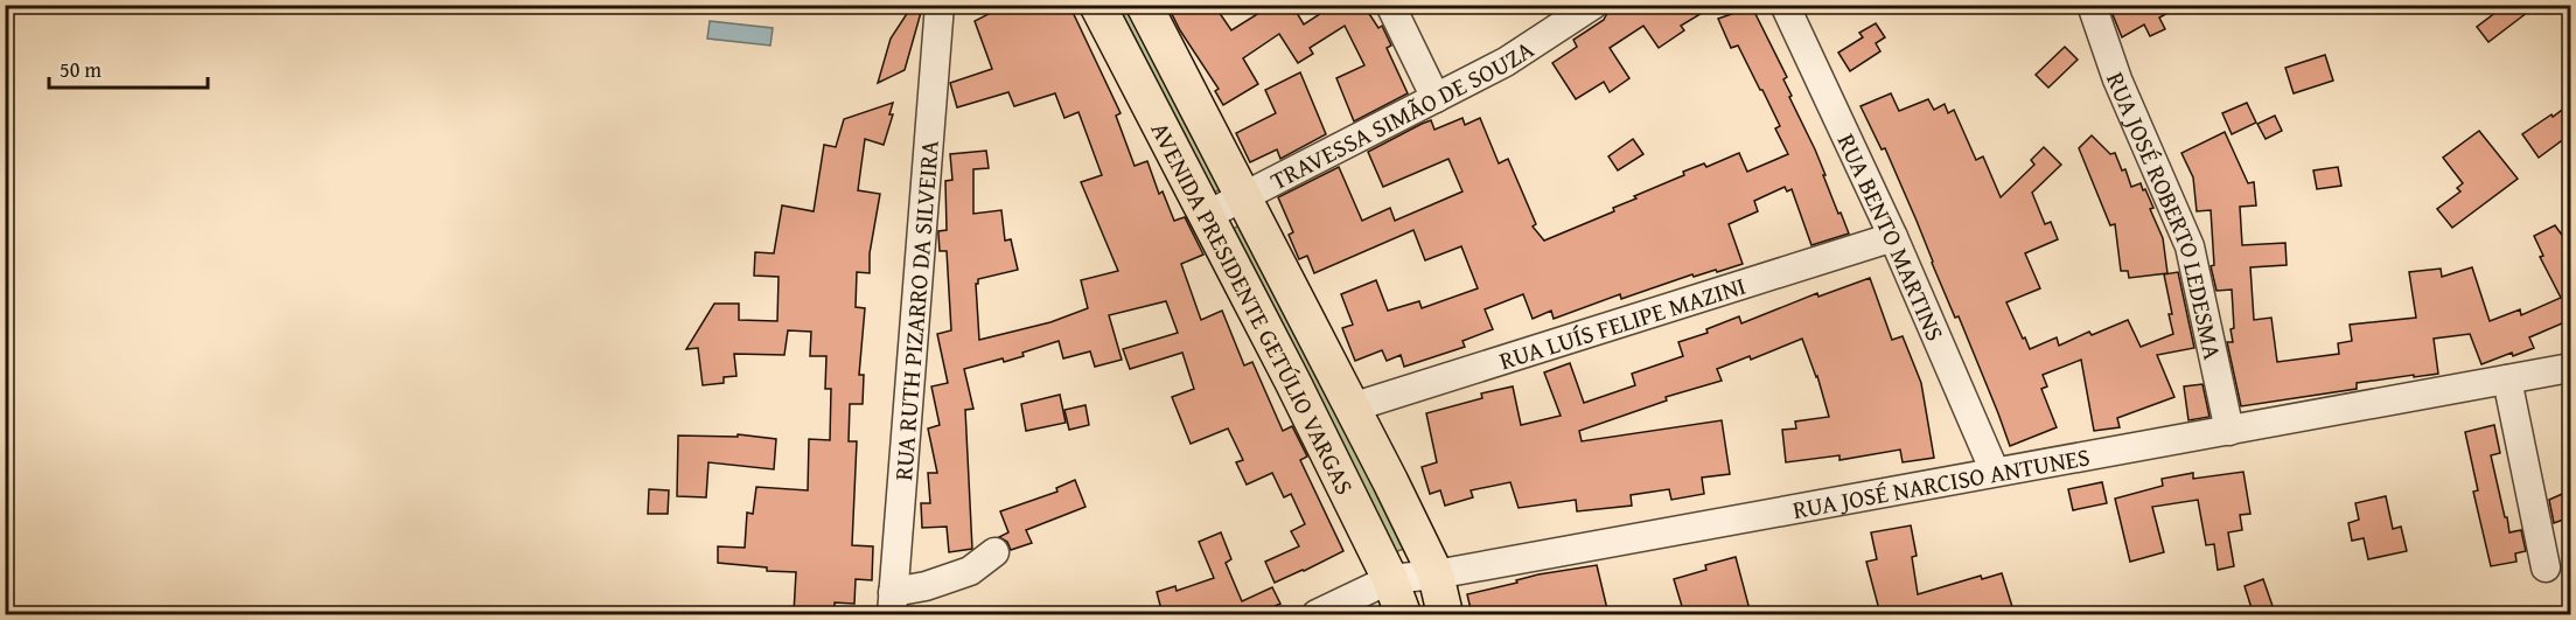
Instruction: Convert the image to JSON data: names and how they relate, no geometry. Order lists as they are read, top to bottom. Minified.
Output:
{"streets":{"main road":["AVENIDA PRESIDENTE GETÚLIO VARGAS"],"street":["TRAVESSA SIMÃO DE SOUZA","RUA JOSÉ ROBERTO LEDESMA","RUA BENTO MARTINS","RUA RUTH PIZARRO DA SILVEIRA","RUA LUÍS FELIPE MAZINI","RUA JOSÉ NARCISO ANTUNES"]},"crossings":[["TRAVESSA SIMÃO DE SOUZA","AVENIDA PRESIDENTE GETÚLIO VARGAS"],["RUA JOSÉ ROBERTO LEDESMA","RUA JOSÉ NARCISO ANTUNES"],["RUA BENTO MARTINS","RUA LUÍS FELIPE MAZINI"],["RUA BENTO MARTINS","RUA JOSÉ NARCISO ANTUNES"],["AVENIDA PRESIDENTE GETÚLIO VARGAS","RUA LUÍS FELIPE MAZINI"],["AVENIDA PRESIDENTE GETÚLIO VARGAS","RUA JOSÉ NARCISO ANTUNES"]],"scale_bar":"50 m"}
